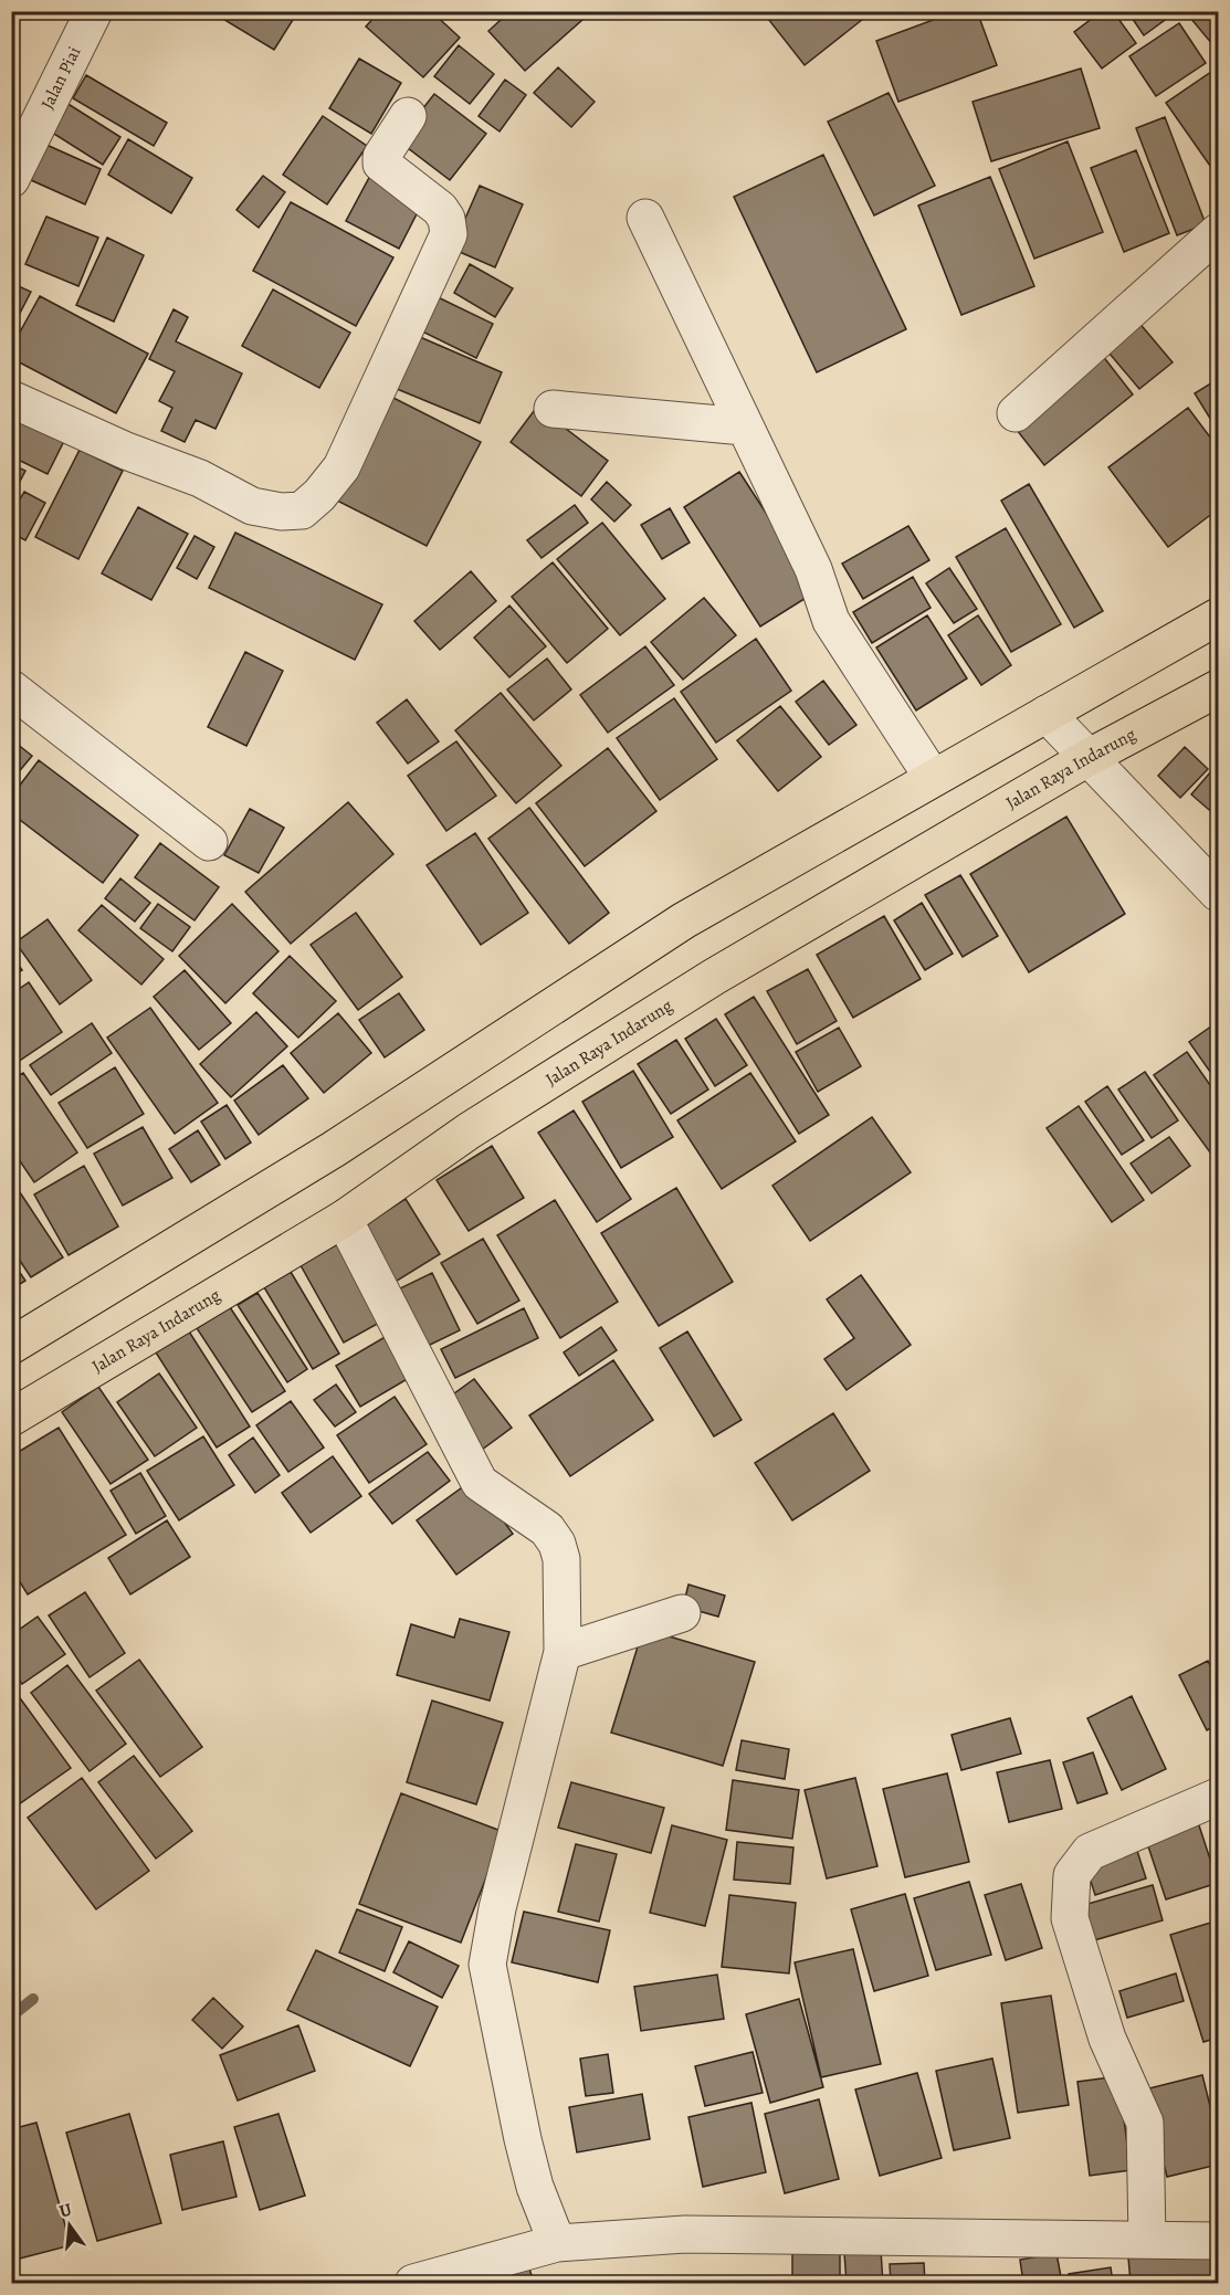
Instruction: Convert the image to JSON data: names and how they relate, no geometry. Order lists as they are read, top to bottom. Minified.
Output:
{"streets":{"highway":["Jalan Raya Indarung"],"street":["Jalan Piai"]},"north":"top"}
